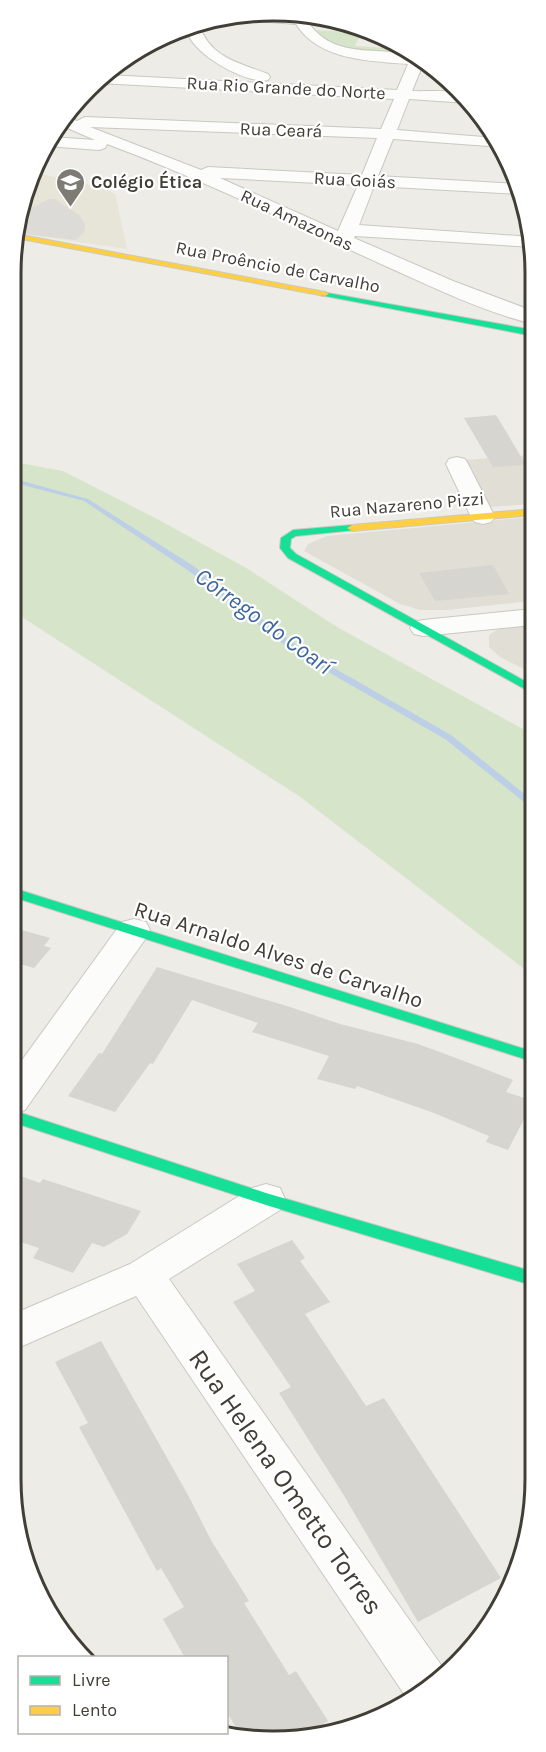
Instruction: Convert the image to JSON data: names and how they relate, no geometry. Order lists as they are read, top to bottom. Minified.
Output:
{"streets":{"street":["Rua Rio Grande do Norte","Rua Ceará","Rua Goiás","Rua Amazonas","Rua Proêncio de Carvalho","Rua Nazareno Pizzi","Rua Arnaldo Alves de Carvalho","Rua Helena Ometto Torres"]},"crossings":[["Rua Goiás","Rua Amazonas"]],"water":["Córrego do Coarí"],"places":{"school or university":["Colégio Ética"]},"legend":["Livre","Lento"]}
